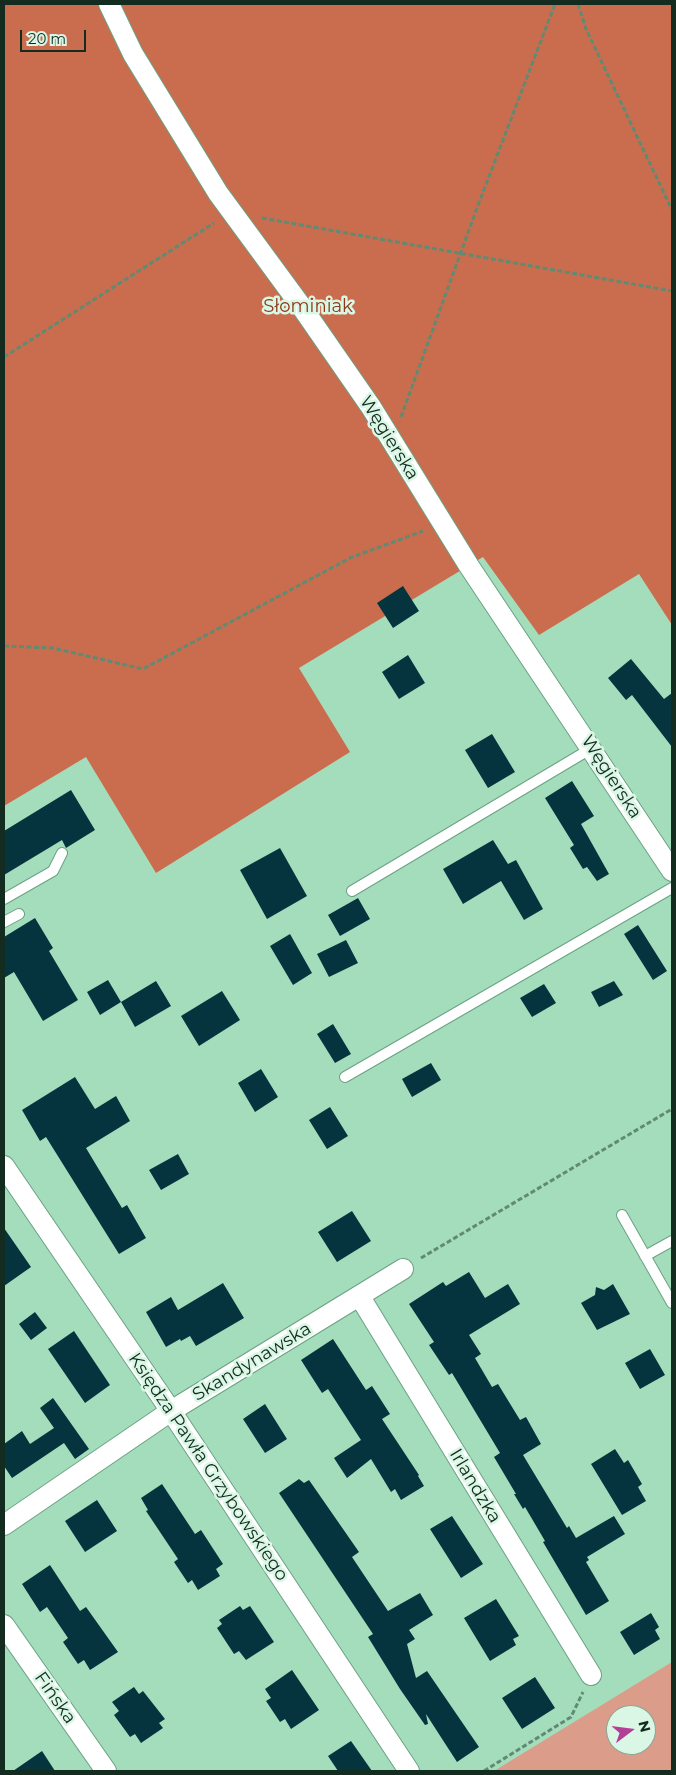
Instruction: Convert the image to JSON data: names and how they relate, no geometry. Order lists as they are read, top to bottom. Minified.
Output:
{"streets":{"street":["Węgierska","Skandynawska","Księdza Pawła Grzybowskiego","Irlandzka","Fińska"]},"crossings":[["Skandynawska","Księdza Pawła Grzybowskiego"],["Skandynawska","Irlandzka"]],"parks":["Słominiak"],"scale_bar":"20 m","north":"right"}
